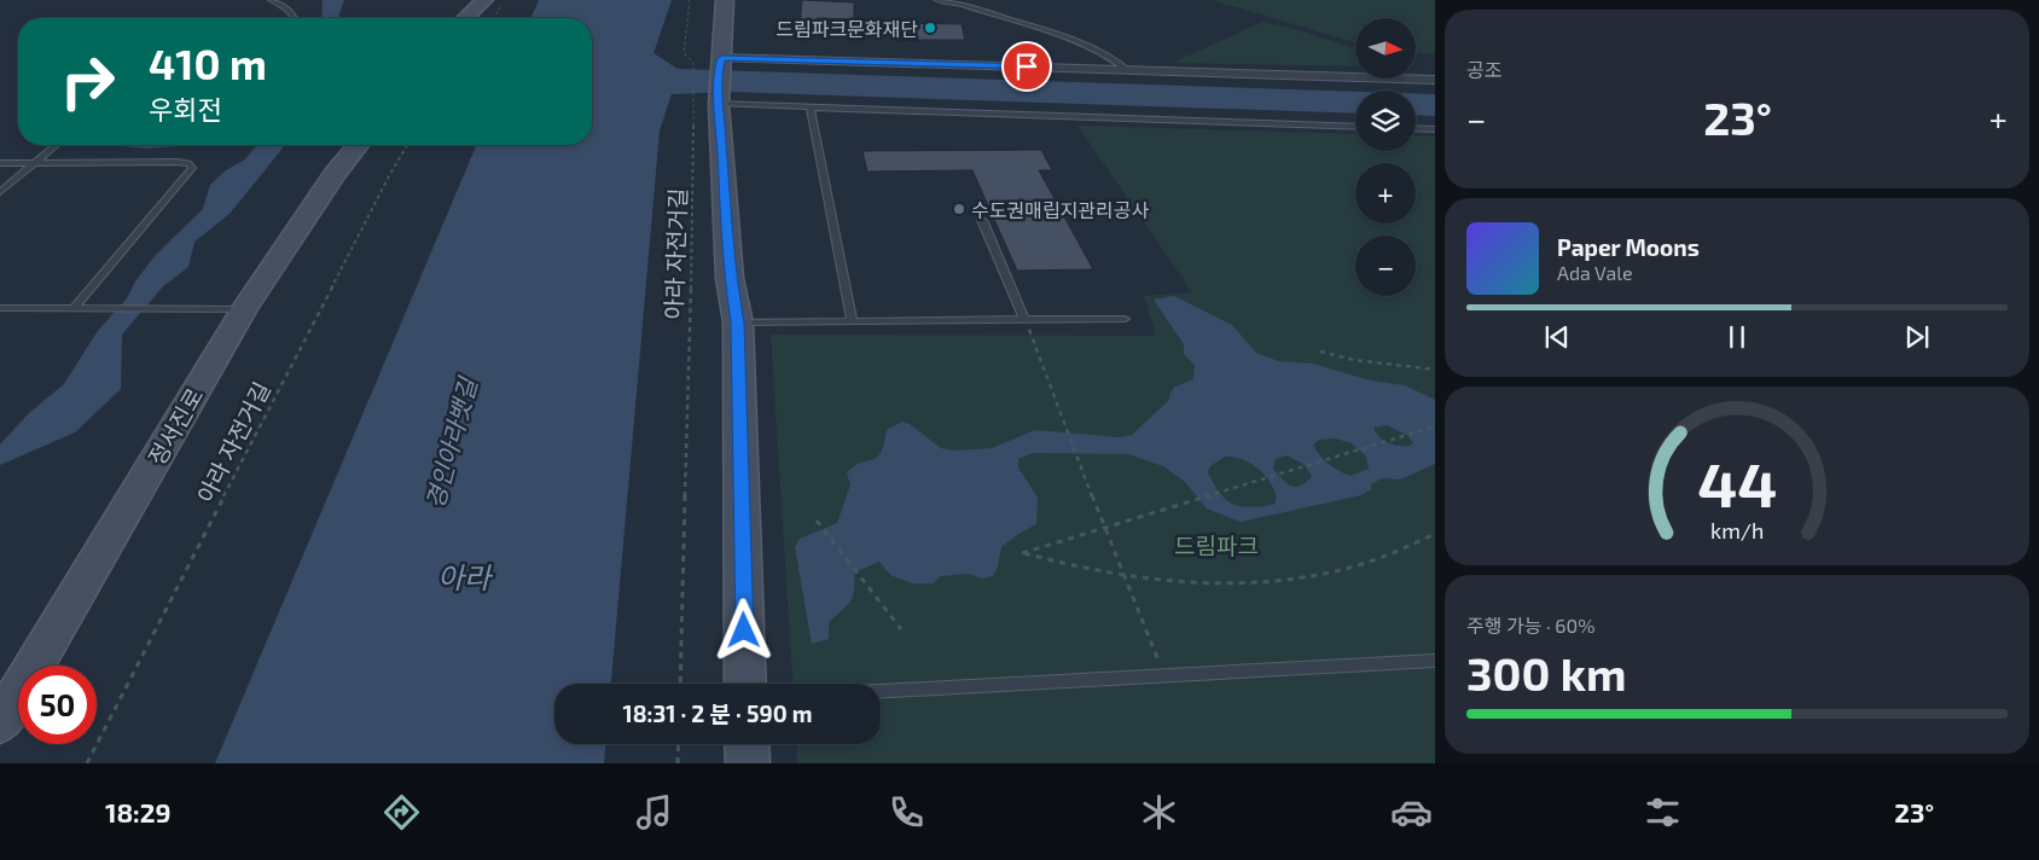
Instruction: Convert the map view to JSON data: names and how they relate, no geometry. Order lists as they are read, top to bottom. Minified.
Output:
{"streets":{"main road":["정서진로"],"path":["아라 자전거길"]},"water":["경인아라뱃길","아라"],"parks":["드림파크"],"places":["드림파크문화재단","수도권매립지관리공사"],"north":"right","page":{"tile":["공조",["주행 가능 · 60%","300 km"]],"map_buttons":["+","−"],"turn":["410 m","우회전"],"heat":["−","23°","+"],"song":["Paper Moons","Ada Vale"],"limit":"50","trip":"18:31 · 2 분 · 590 m","tabs":["18:29","23°"],"gauge":["44","km/h"]}}
